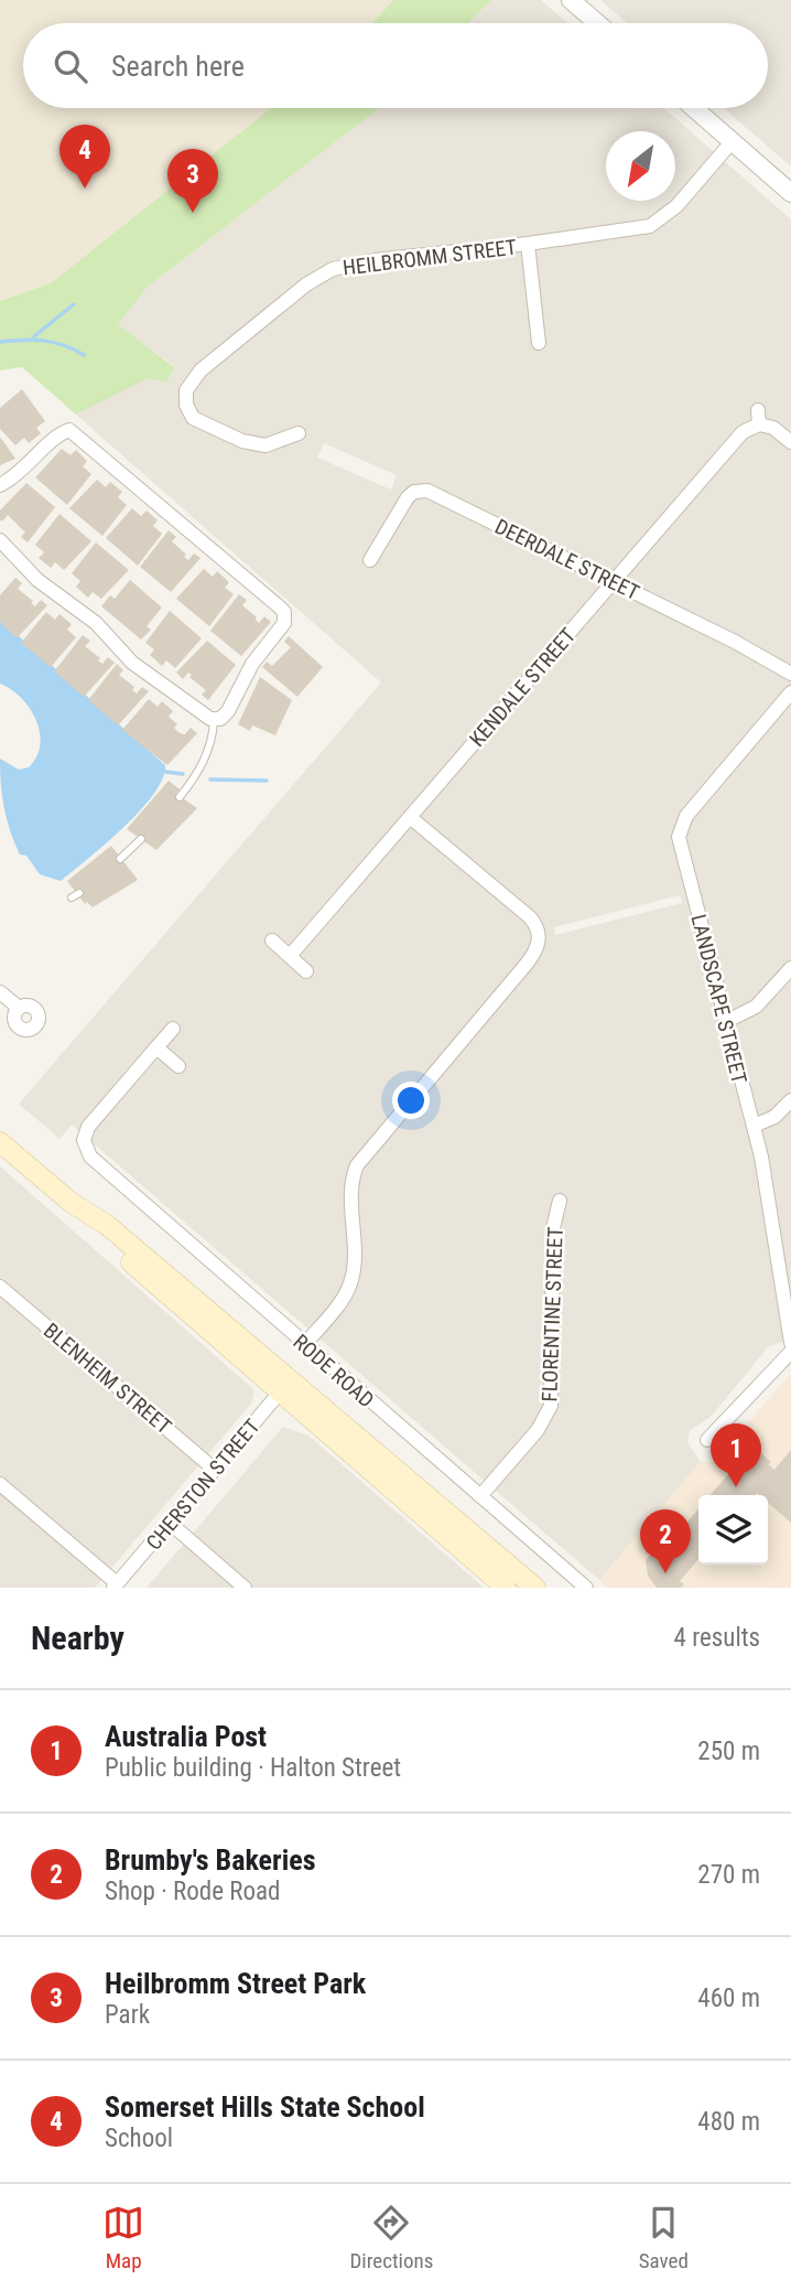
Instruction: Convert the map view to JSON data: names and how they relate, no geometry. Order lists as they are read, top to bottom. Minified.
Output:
{"streets":{"main road":["RODE ROAD"],"street":["HEILBROMM STREET","DEERDALE STREET","KENDALE STREET","LANDSCAPE STREET","FLORENTINE STREET","BLENHEIM STREET","CHERSTON STREET"]},"crossings":[["DEERDALE STREET","KENDALE STREET"],["FLORENTINE STREET","RODE ROAD"],["RODE ROAD","CHERSTON STREET"],["BLENHEIM STREET","CHERSTON STREET"]],"north":"bottom left","page":{"search":"Search here","pins":["4","3","1","2"],"heading":["Nearby","4 results"],"list":[{"mark":"1","name":"Australia Post","note":"Public building · Halton Street","value":"250 m"},{"mark":"2","name":"Brumby's Bakeries","note":"Shop · Rode Road","value":"270 m"},{"mark":"3","name":"Heilbromm Street Park","note":"Park","value":"460 m"},{"mark":"4","name":"Somerset Hills State School","note":"School","value":"480 m"}],"nav":["Map","Directions","Saved"]}}
